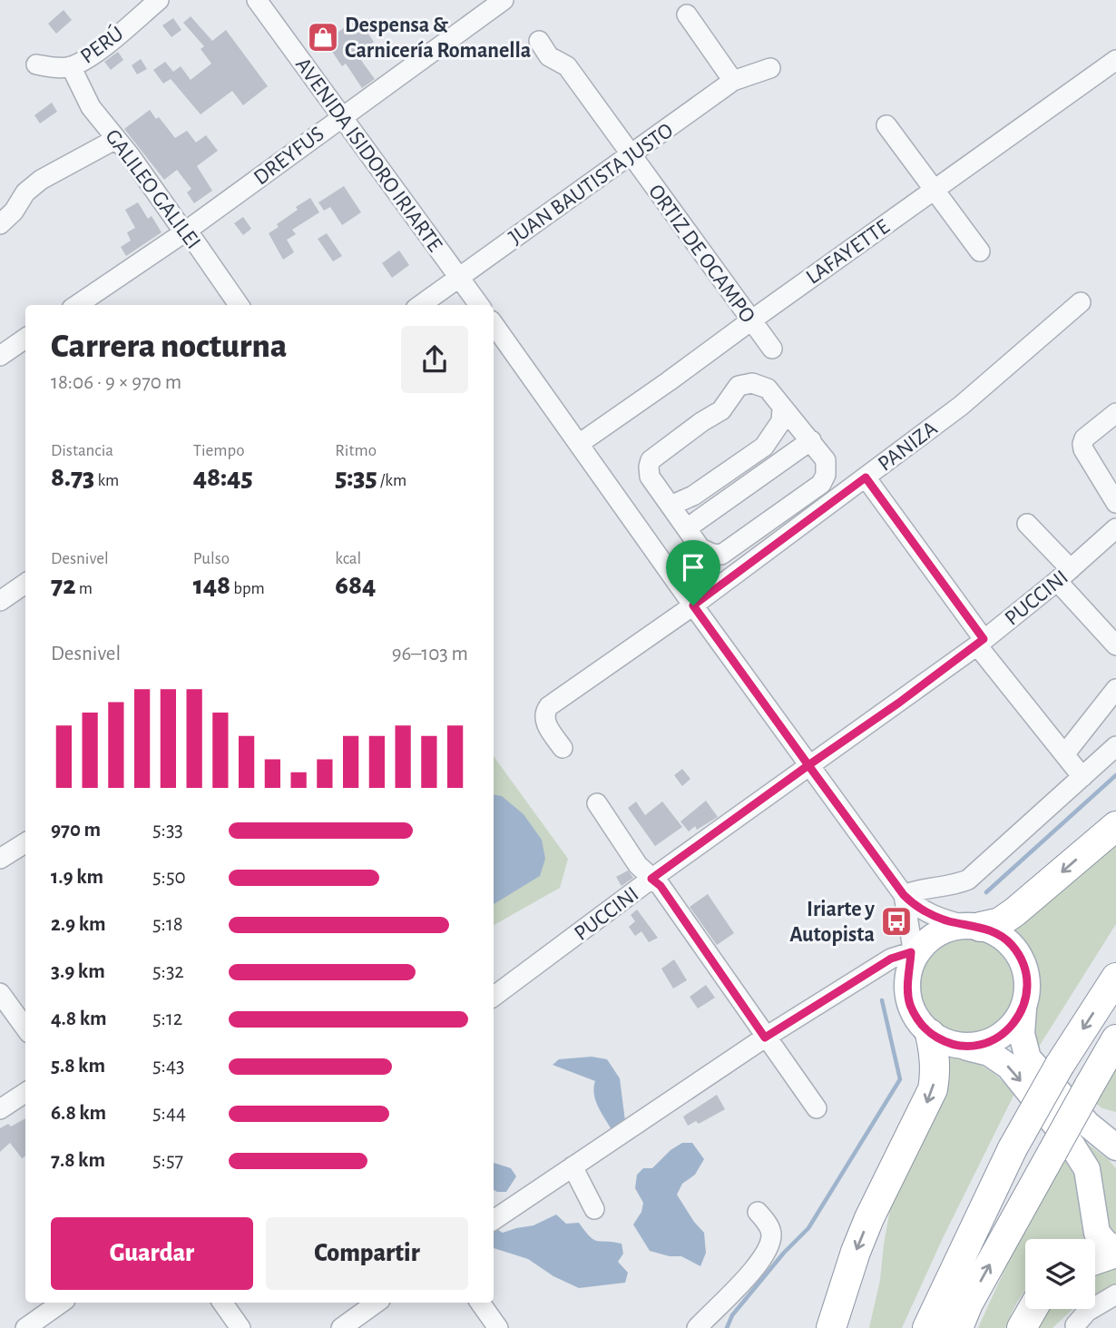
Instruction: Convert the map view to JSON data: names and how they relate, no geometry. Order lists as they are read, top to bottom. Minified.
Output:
{"streets":{"street":["PERÚ","AVENIDA ISIDORO IRIARTE","DREYFUS","JUAN BAUTISTA JUSTO","GALILEO GALILEI","LAFAYETTE","ORTIZ DE OCAMPO","PANIZA","PUCCINI"]},"crossings":[["PERÚ","GALILEO GALILEI"],["AVENIDA ISIDORO IRIARTE","DREYFUS"],["AVENIDA ISIDORO IRIARTE","JUAN BAUTISTA JUSTO"],["DREYFUS","GALILEO GALILEI"],["JUAN BAUTISTA JUSTO","ORTIZ DE OCAMPO"],["LAFAYETTE","ORTIZ DE OCAMPO"]],"places":{"shop":["Despensa & Carnicería Romanella"],"bus stop":["Iriarte y Autopista"]},"page":{"heading":["Carrera nocturna","18:06 · 9 × 970 m"],"stats":[["Distancia","8.73 km"],["Tiempo","48:45"],["Ritmo","5:35 /km"],["Desnivel","72 m"],["Pulso","148 bpm"],["kcal","684"]],"chart":["Desnivel","96–103 m"],"list":[{"name":"970 m","note":"5:33"},{"name":"1.9 km","note":"5:50"},{"name":"2.9 km","note":"5:18"},{"name":"3.9 km","note":"5:32"},{"name":"4.8 km","note":"5:12"},{"name":"5.8 km","note":"5:43"},{"name":"6.8 km","note":"5:44"},{"name":"7.8 km","note":"5:57"}],"buttons":["Guardar","Compartir"]}}
